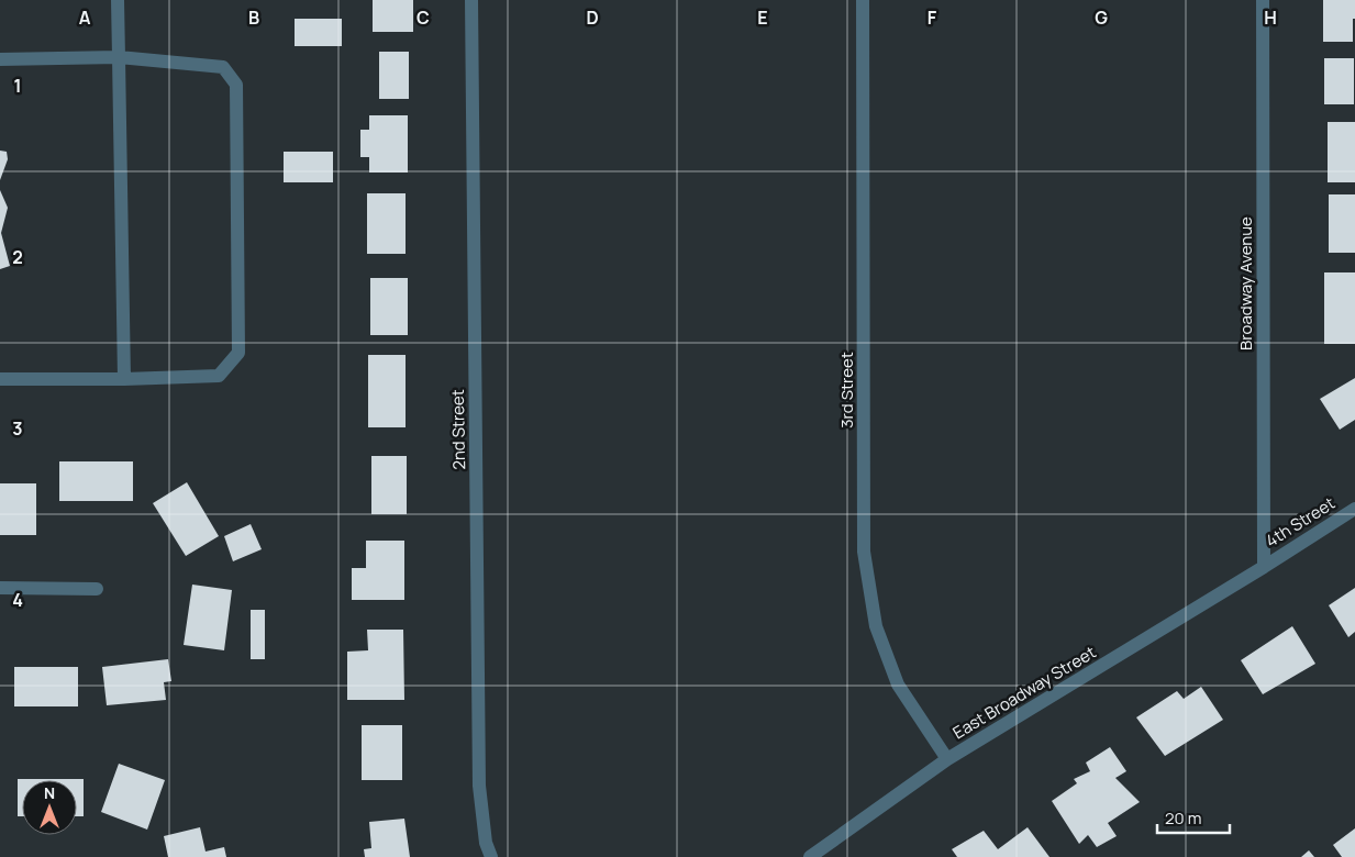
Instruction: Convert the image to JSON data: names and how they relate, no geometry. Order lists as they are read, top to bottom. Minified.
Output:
{"streets":{"street":["Broadway Avenue","3rd Street","2nd Street","4th Street","East Broadway Street"]},"crossings":[["Broadway Avenue","4th Street"],["Broadway Avenue","East Broadway Street"],["3rd Street","East Broadway Street"],["4th Street","East Broadway Street"]],"scale_bar":"20 m","north":"top","grid":{"columns":["A","B","C","D","E","F","G","H"],"rows":["1","2","3","4"]}}
